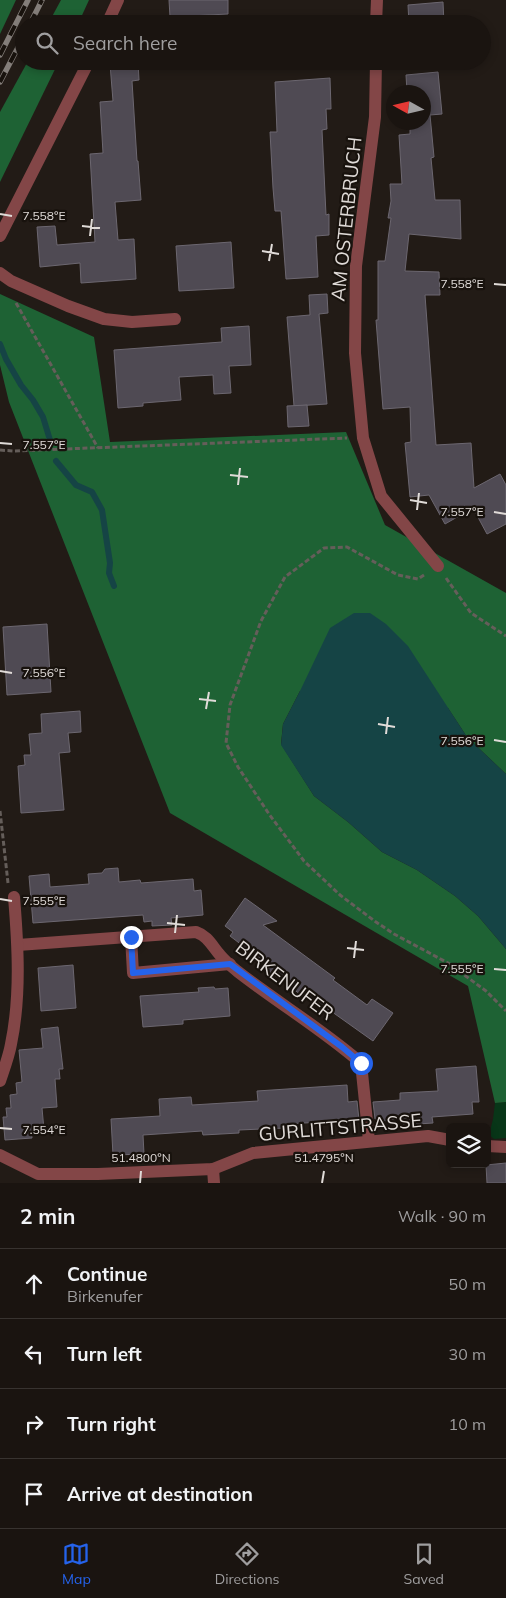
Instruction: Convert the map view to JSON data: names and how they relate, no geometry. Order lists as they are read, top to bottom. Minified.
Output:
{"streets":{"street":["AM OSTERBRUCH","BIRKENUFER","GURLITTSTRASSE"]},"crossings":[["BIRKENUFER","GURLITTSTRASSE"]],"north":"left","page":{"search":"Search here","heading":["2 min","Walk · 90 m"],"list":[["Continue","Birkenufer","50 m"],["Turn left","30 m"],["Turn right","10 m"],"Arrive at destination"],"nav":["Map","Directions","Saved"]},"coordinates":["7.558°E","7.557°E","7.556°E","7.555°E","7.554°E","51.4800°N","51.4795°N"]}
